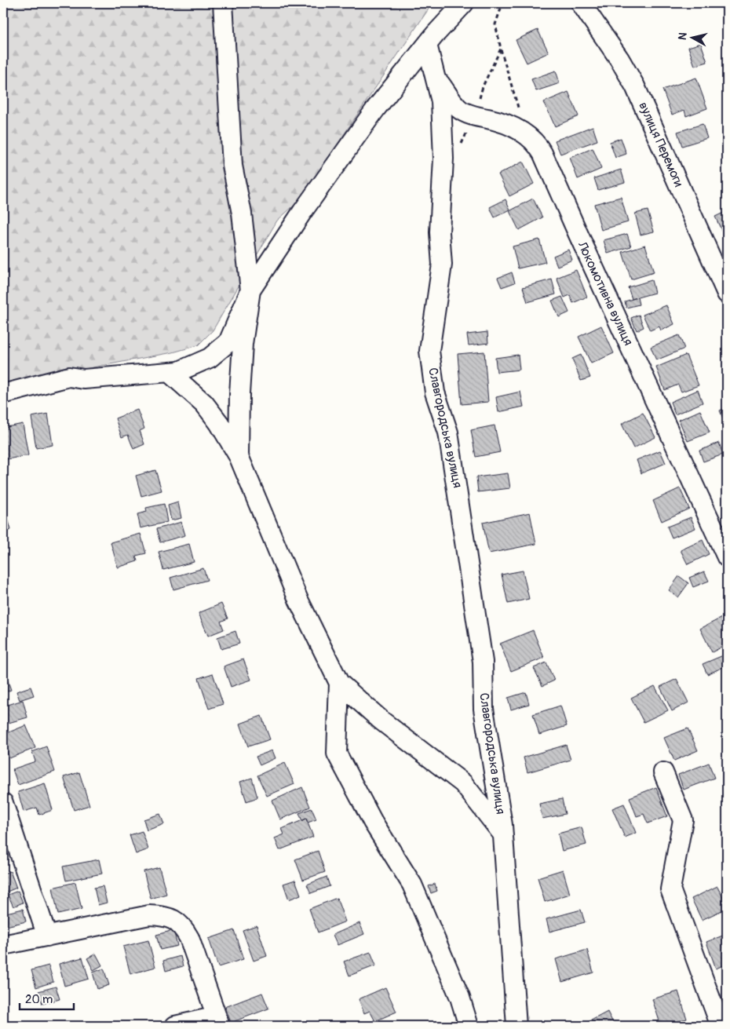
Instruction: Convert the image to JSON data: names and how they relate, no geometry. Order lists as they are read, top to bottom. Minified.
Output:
{"streets":{"street":["вулиця Перемоги","Локомотивна вулиця","Славгородська вулиця"]},"crossings":[["Локомотивна вулиця","Славгородська вулиця"]],"scale_bar":"20 m","north":"left"}
